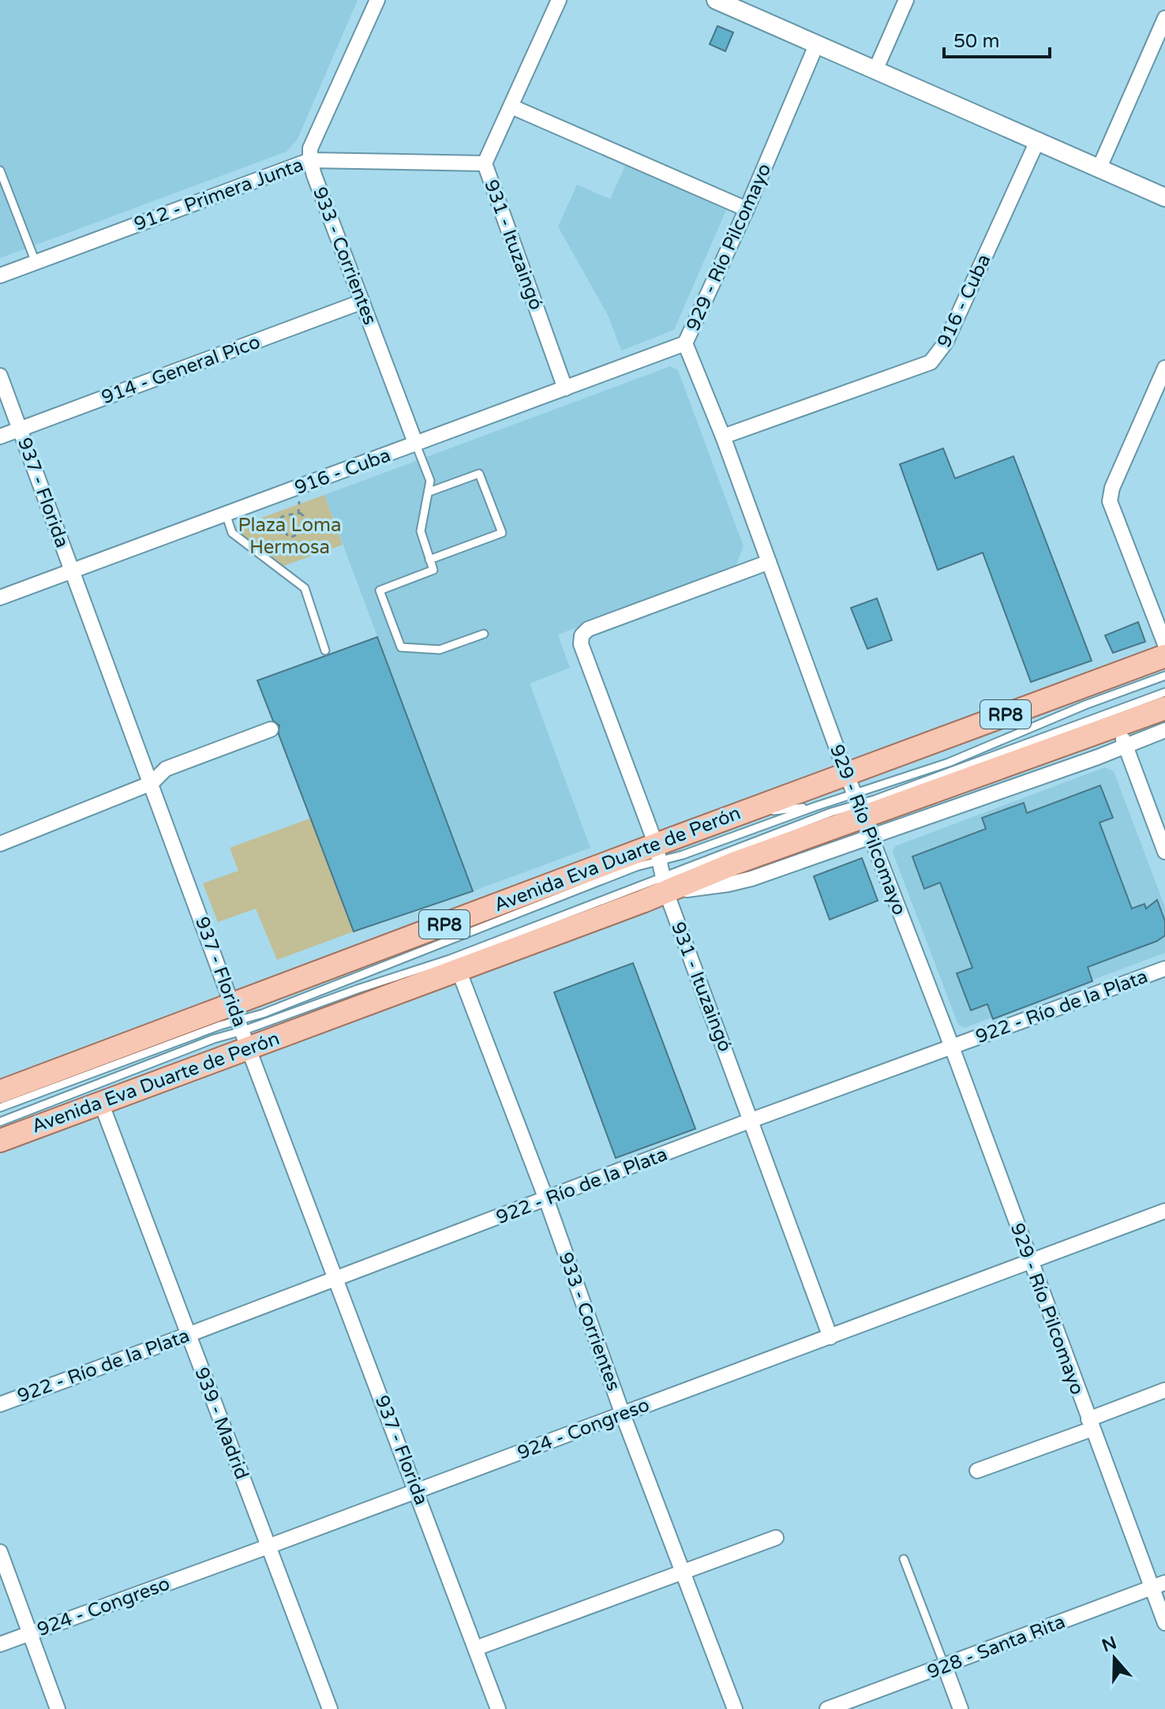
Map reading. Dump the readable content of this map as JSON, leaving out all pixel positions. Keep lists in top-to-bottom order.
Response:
{
  "streets": {
    "main road": ["RP8", "Avenida Eva Duarte de Perón"],
    "street": [
      "912 - Primera Junta",
      "931 - Ituzaingó",
      "929 - Río Pilcomayo",
      "933 - Corrientes",
      "916 - Cuba",
      "914 - General Pico",
      "937 - Florida",
      "922 - Río de la Plata",
      "939 - Madrid",
      "924 - Congreso",
      "928 - Santa Rita"
    ]
  },
  "crossings": [
    ["912 - Primera Junta", "931 - Ituzaingó"],
    ["912 - Primera Junta", "933 - Corrientes"],
    ["931 - Ituzaingó", "929 - Río Pilcomayo"],
    ["931 - Ituzaingó", "916 - Cuba"],
    ["931 - Ituzaingó", "Avenida Eva Duarte de Perón"],
    ["931 - Ituzaingó", "922 - Río de la Plata"],
    ["931 - Ituzaingó", "924 - Congreso"],
    ["929 - Río Pilcomayo", "916 - Cuba"],
    ["929 - Río Pilcomayo", "Avenida Eva Duarte de Perón"],
    ["929 - Río Pilcomayo", "922 - Río de la Plata"],
    ["929 - Río Pilcomayo", "924 - Congreso"],
    ["929 - Río Pilcomayo", "928 - Santa Rita"],
    ["933 - Corrientes", "916 - Cuba"],
    ["933 - Corrientes", "914 - General Pico"],
    ["933 - Corrientes", "Avenida Eva Duarte de Perón"],
    ["933 - Corrientes", "922 - Río de la Plata"],
    ["933 - Corrientes", "924 - Congreso"],
    ["916 - Cuba", "937 - Florida"],
    ["914 - General Pico", "937 - Florida"],
    ["937 - Florida", "Avenida Eva Duarte de Perón"],
    ["937 - Florida", "922 - Río de la Plata"],
    ["937 - Florida", "924 - Congreso"],
    ["Avenida Eva Duarte de Perón", "939 - Madrid"],
    ["922 - Río de la Plata", "939 - Madrid"],
    ["939 - Madrid", "924 - Congreso"]
  ],
  "parks": ["Plaza Loma Hermosa"],
  "scale_bar": "50 m",
  "north": "top"
}
